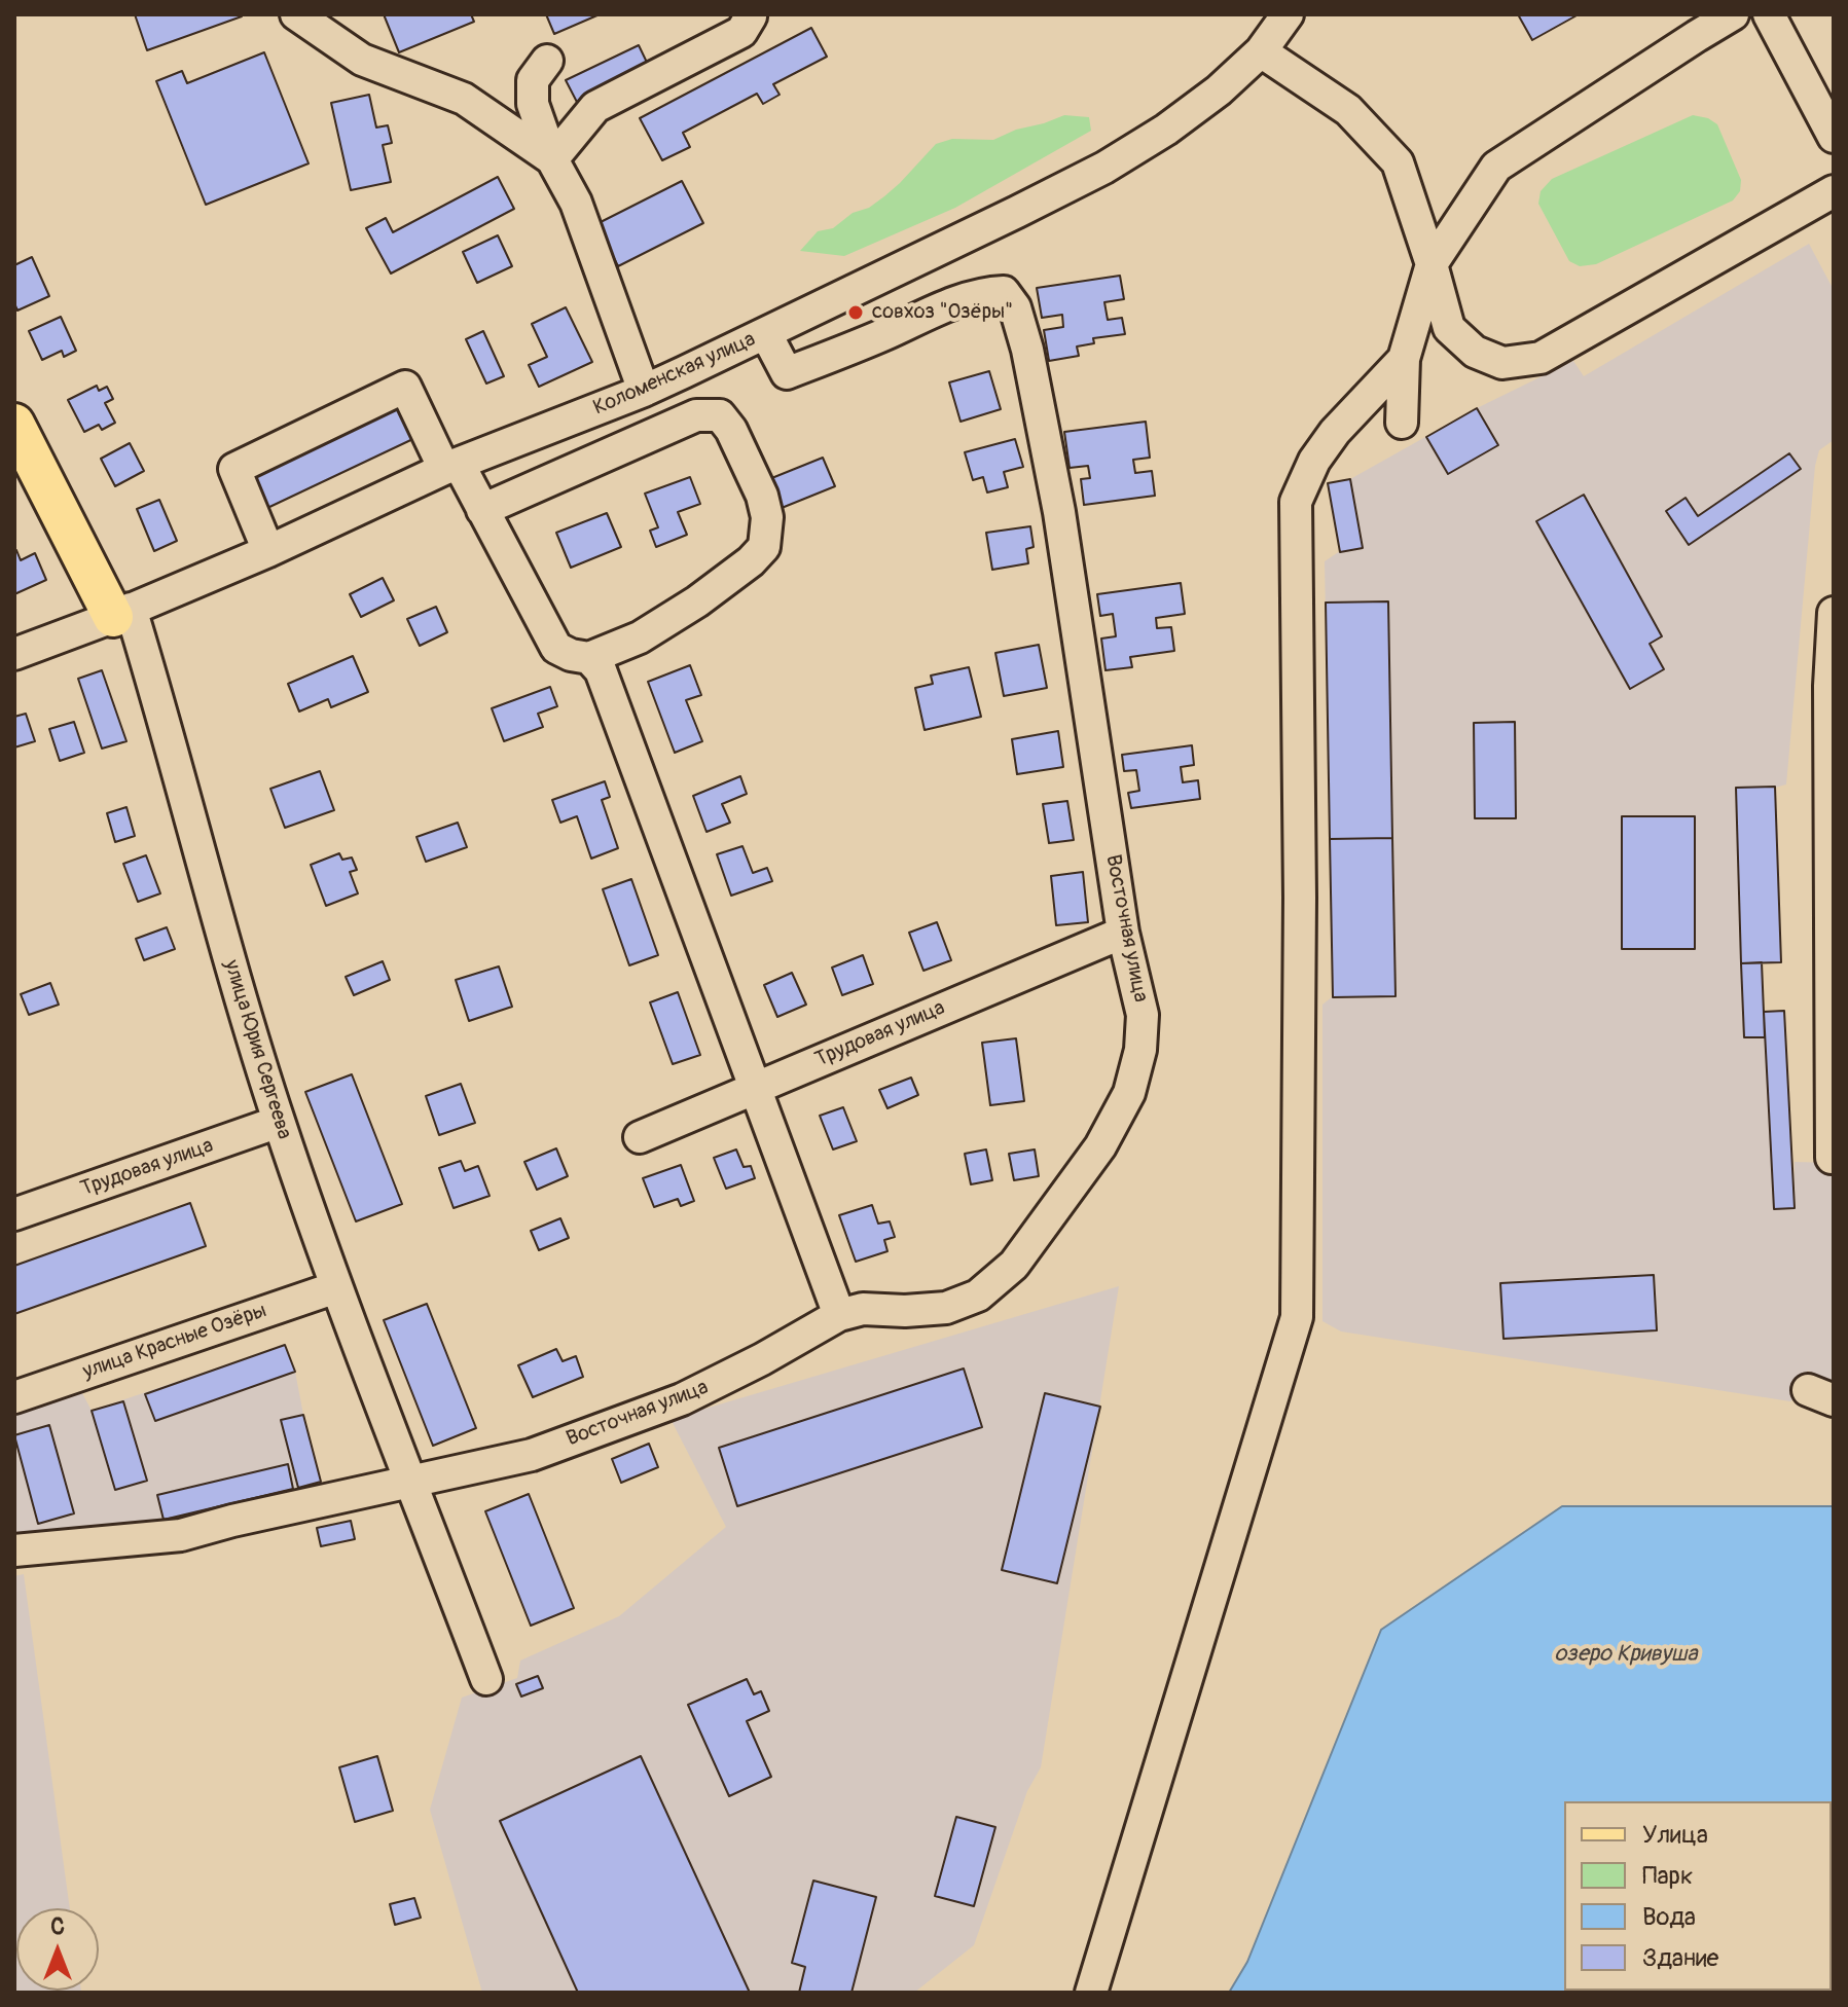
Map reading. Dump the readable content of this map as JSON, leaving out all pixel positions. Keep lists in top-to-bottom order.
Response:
{
  "streets": {
    "main road": ["улица Юрия Сергеева"],
    "street": [
      "Коломенская улица",
      "Восточная улица",
      "Трудовая улица",
      "улица Красные Озёры"
    ]
  },
  "crossings": [
    ["Коломенская улица", "Восточная улица"],
    ["Коломенская улица", "улица Юрия Сергеева"],
    ["Восточная улица", "Трудовая улица"],
    ["Восточная улица", "улица Юрия Сергеева"],
    ["Трудовая улица", "улица Юрия Сергеева"],
    ["улица Юрия Сергеева", "улица Красные Озёры"]
  ],
  "water": ["озеро Кривуша"],
  "places": ["совхоз \"Озёры\""],
  "legend": [
    "Улица",
    "Парк",
    "Вода",
    "Здание"
  ],
  "north": "top"
}
